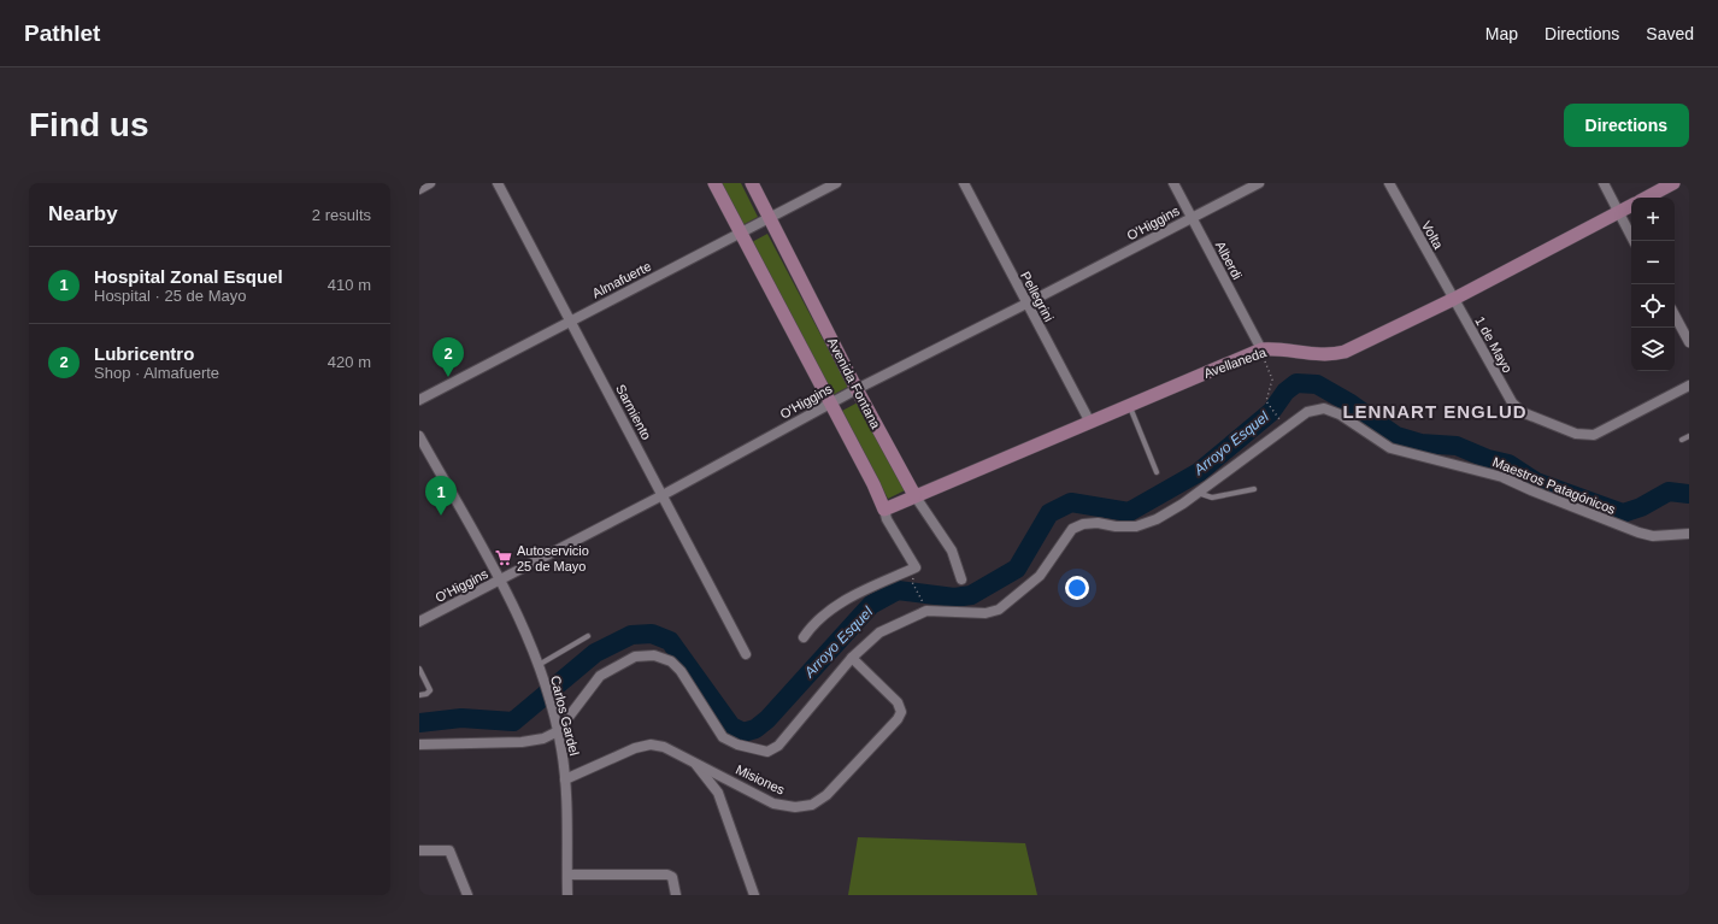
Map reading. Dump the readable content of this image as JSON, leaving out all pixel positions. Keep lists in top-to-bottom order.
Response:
{
  "streets": {
    "street": [
      "O'Higgins",
      "Volta",
      "Alberdi",
      "Almafuerte",
      "Pellegrini",
      "1 de Mayo",
      "Avellaneda",
      "Avenida Fontana",
      "Sarmiento",
      "Maestros Patagónicos",
      "Carlos Gardel",
      "Misiones"
    ]
  },
  "crossings": [
    ["O'Higgins", "Alberdi"],
    ["O'Higgins", "Pellegrini"],
    ["O'Higgins", "Avenida Fontana"],
    ["O'Higgins", "Sarmiento"],
    ["O'Higgins", "Carlos Gardel"],
    ["Volta", "1 de Mayo"],
    ["Volta", "Avellaneda"],
    ["Alberdi", "Avellaneda"],
    ["Almafuerte", "Avenida Fontana"],
    ["Almafuerte", "Sarmiento"],
    ["Pellegrini", "Avellaneda"],
    ["1 de Mayo", "Avellaneda"],
    ["Avellaneda", "Avenida Fontana"],
    ["Maestros Patagónicos", "Carlos Gardel"],
    ["Maestros Patagónicos", "Misiones"],
    ["Carlos Gardel", "Misiones"]
  ],
  "districts": ["LENNART ENGLUD"],
  "water": ["Arroyo Esquel"],
  "places": {
    "supermarket": ["Autoservicio 25 de Mayo"]
  },
  "page": {
    "header": "Pathlet",
    "nav": ["Map", "Directions", "Saved"],
    "buttons": "Directions",
    "title": "Find us",
    "heading": ["Nearby", "2 results"],
    "map_buttons": ["+", "−"],
    "list": [
      {
        "mark": "1",
        "name": "Hospital Zonal Esquel",
        "note": "Hospital · 25 de Mayo",
        "value": "410 m"
      },
      {
        "mark": "2",
        "name": "Lubricentro",
        "note": "Shop · Almafuerte",
        "value": "420 m"
      }
    ],
    "pins": ["2", "1"]
  }
}
